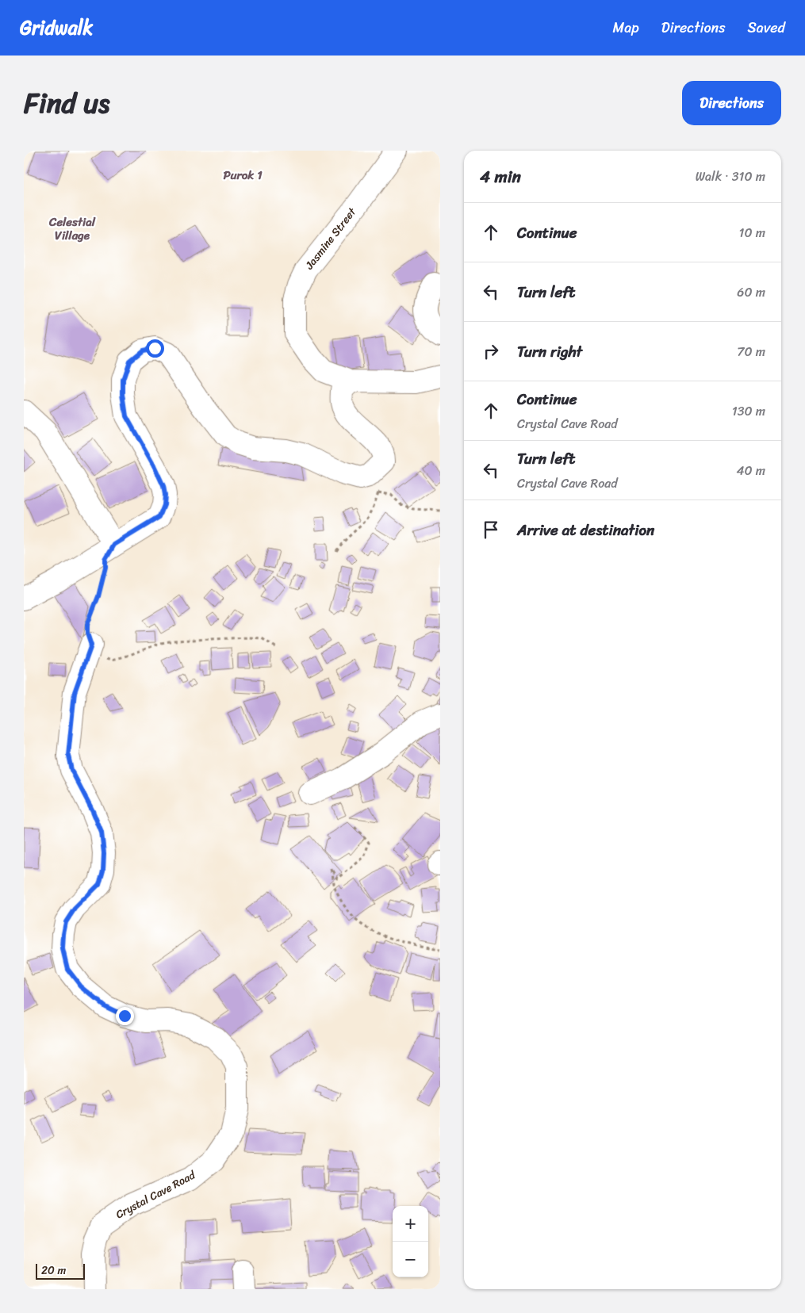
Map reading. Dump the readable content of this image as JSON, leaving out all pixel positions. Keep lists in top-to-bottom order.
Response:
{
  "streets": {
    "street": ["Jasmine Street", "Crystal Cave Road"]
  },
  "districts": ["Purok 1", "Celestial Village"],
  "scale_bar": "20 m",
  "page": {
    "header": "Gridwalk",
    "nav": ["Map", "Directions", "Saved"],
    "title": "Find us",
    "buttons": "Directions",
    "heading": ["4 min", "Walk · 310 m"],
    "list": [
      ["Continue", "10 m"],
      ["Turn left", "60 m"],
      ["Turn right", "70 m"],
      ["Continue", "Crystal Cave Road", "130 m"],
      ["Turn left", "Crystal Cave Road", "40 m"],
      "Arrive at destination"
    ],
    "map_buttons": ["+", "−"],
    "scale": "20 m"
  }
}
